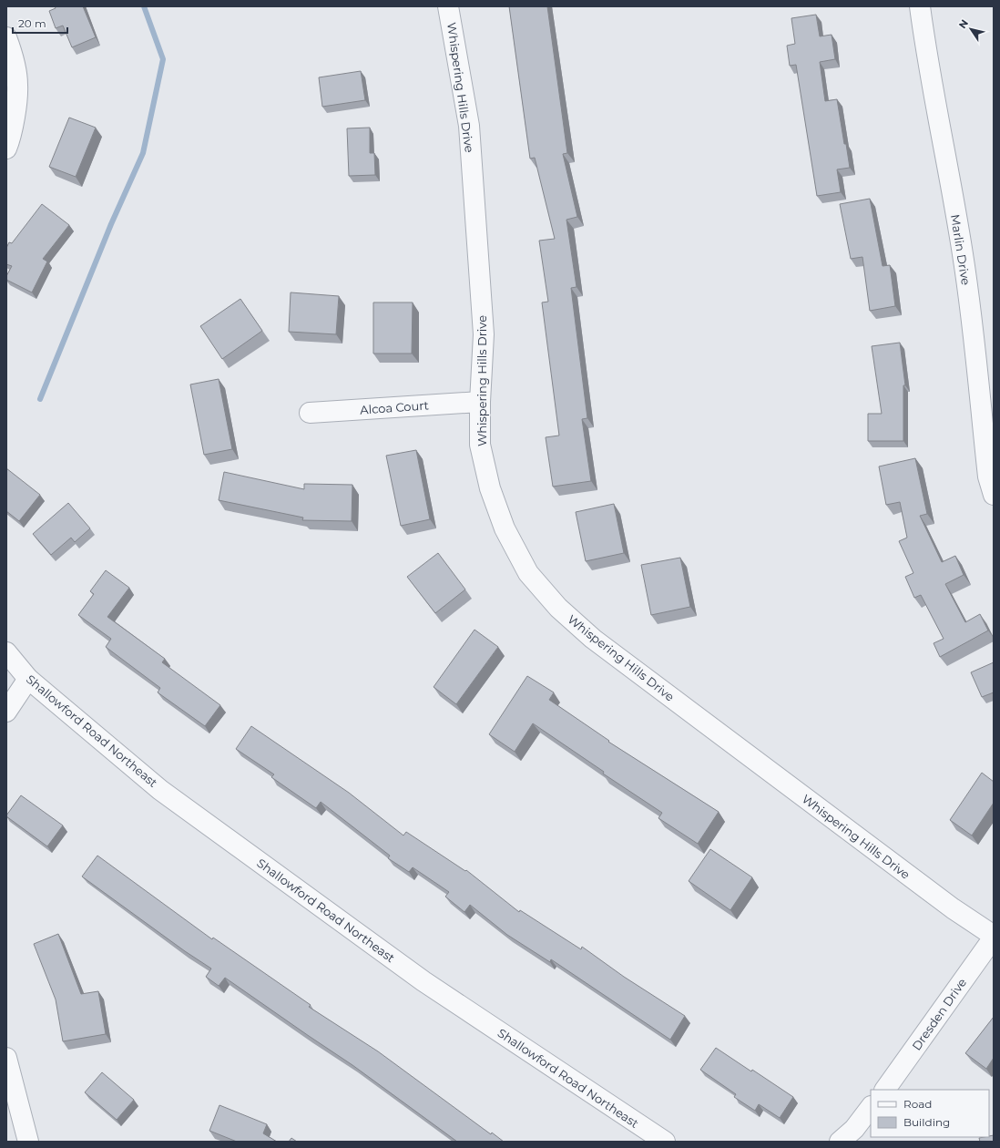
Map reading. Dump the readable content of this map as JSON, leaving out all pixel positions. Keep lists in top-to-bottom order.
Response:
{
  "streets": {
    "street": [
      "Whispering Hills Drive",
      "Marlin Drive",
      "Alcoa Court",
      "Shallowford Road Northeast",
      "Dresden Drive"
    ]
  },
  "crossings": [
    ["Whispering Hills Drive", "Alcoa Court"],
    ["Whispering Hills Drive", "Dresden Drive"]
  ],
  "legend": ["Road", "Building"],
  "scale_bar": "20 m",
  "north": "top left"
}
